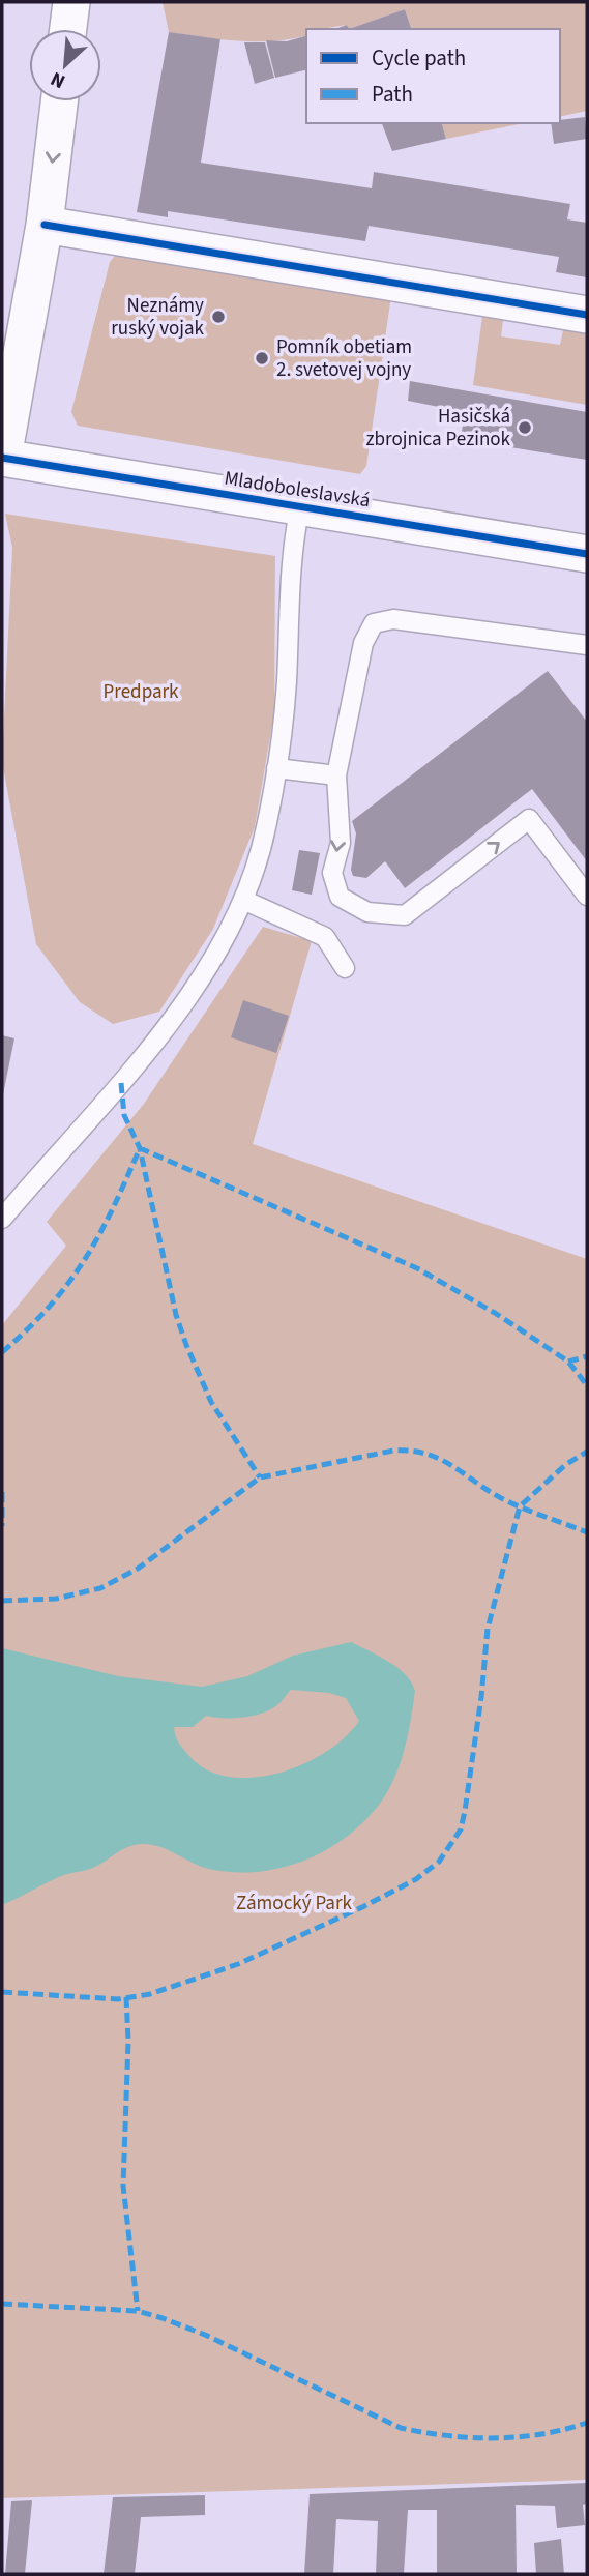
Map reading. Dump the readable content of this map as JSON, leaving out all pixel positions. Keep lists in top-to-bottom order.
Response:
{
  "streets": {
    "street": ["Mladoboleslavská"]
  },
  "parks": ["Predpark", "Zámocký Park"],
  "places": ["Neznámy ruský vojak", "Pomník obetiam 2. svetovej vojny", "Hasičská zbrojnica Pezinok"],
  "legend": ["Cycle path", "Path"],
  "north": "bottom left"
}
